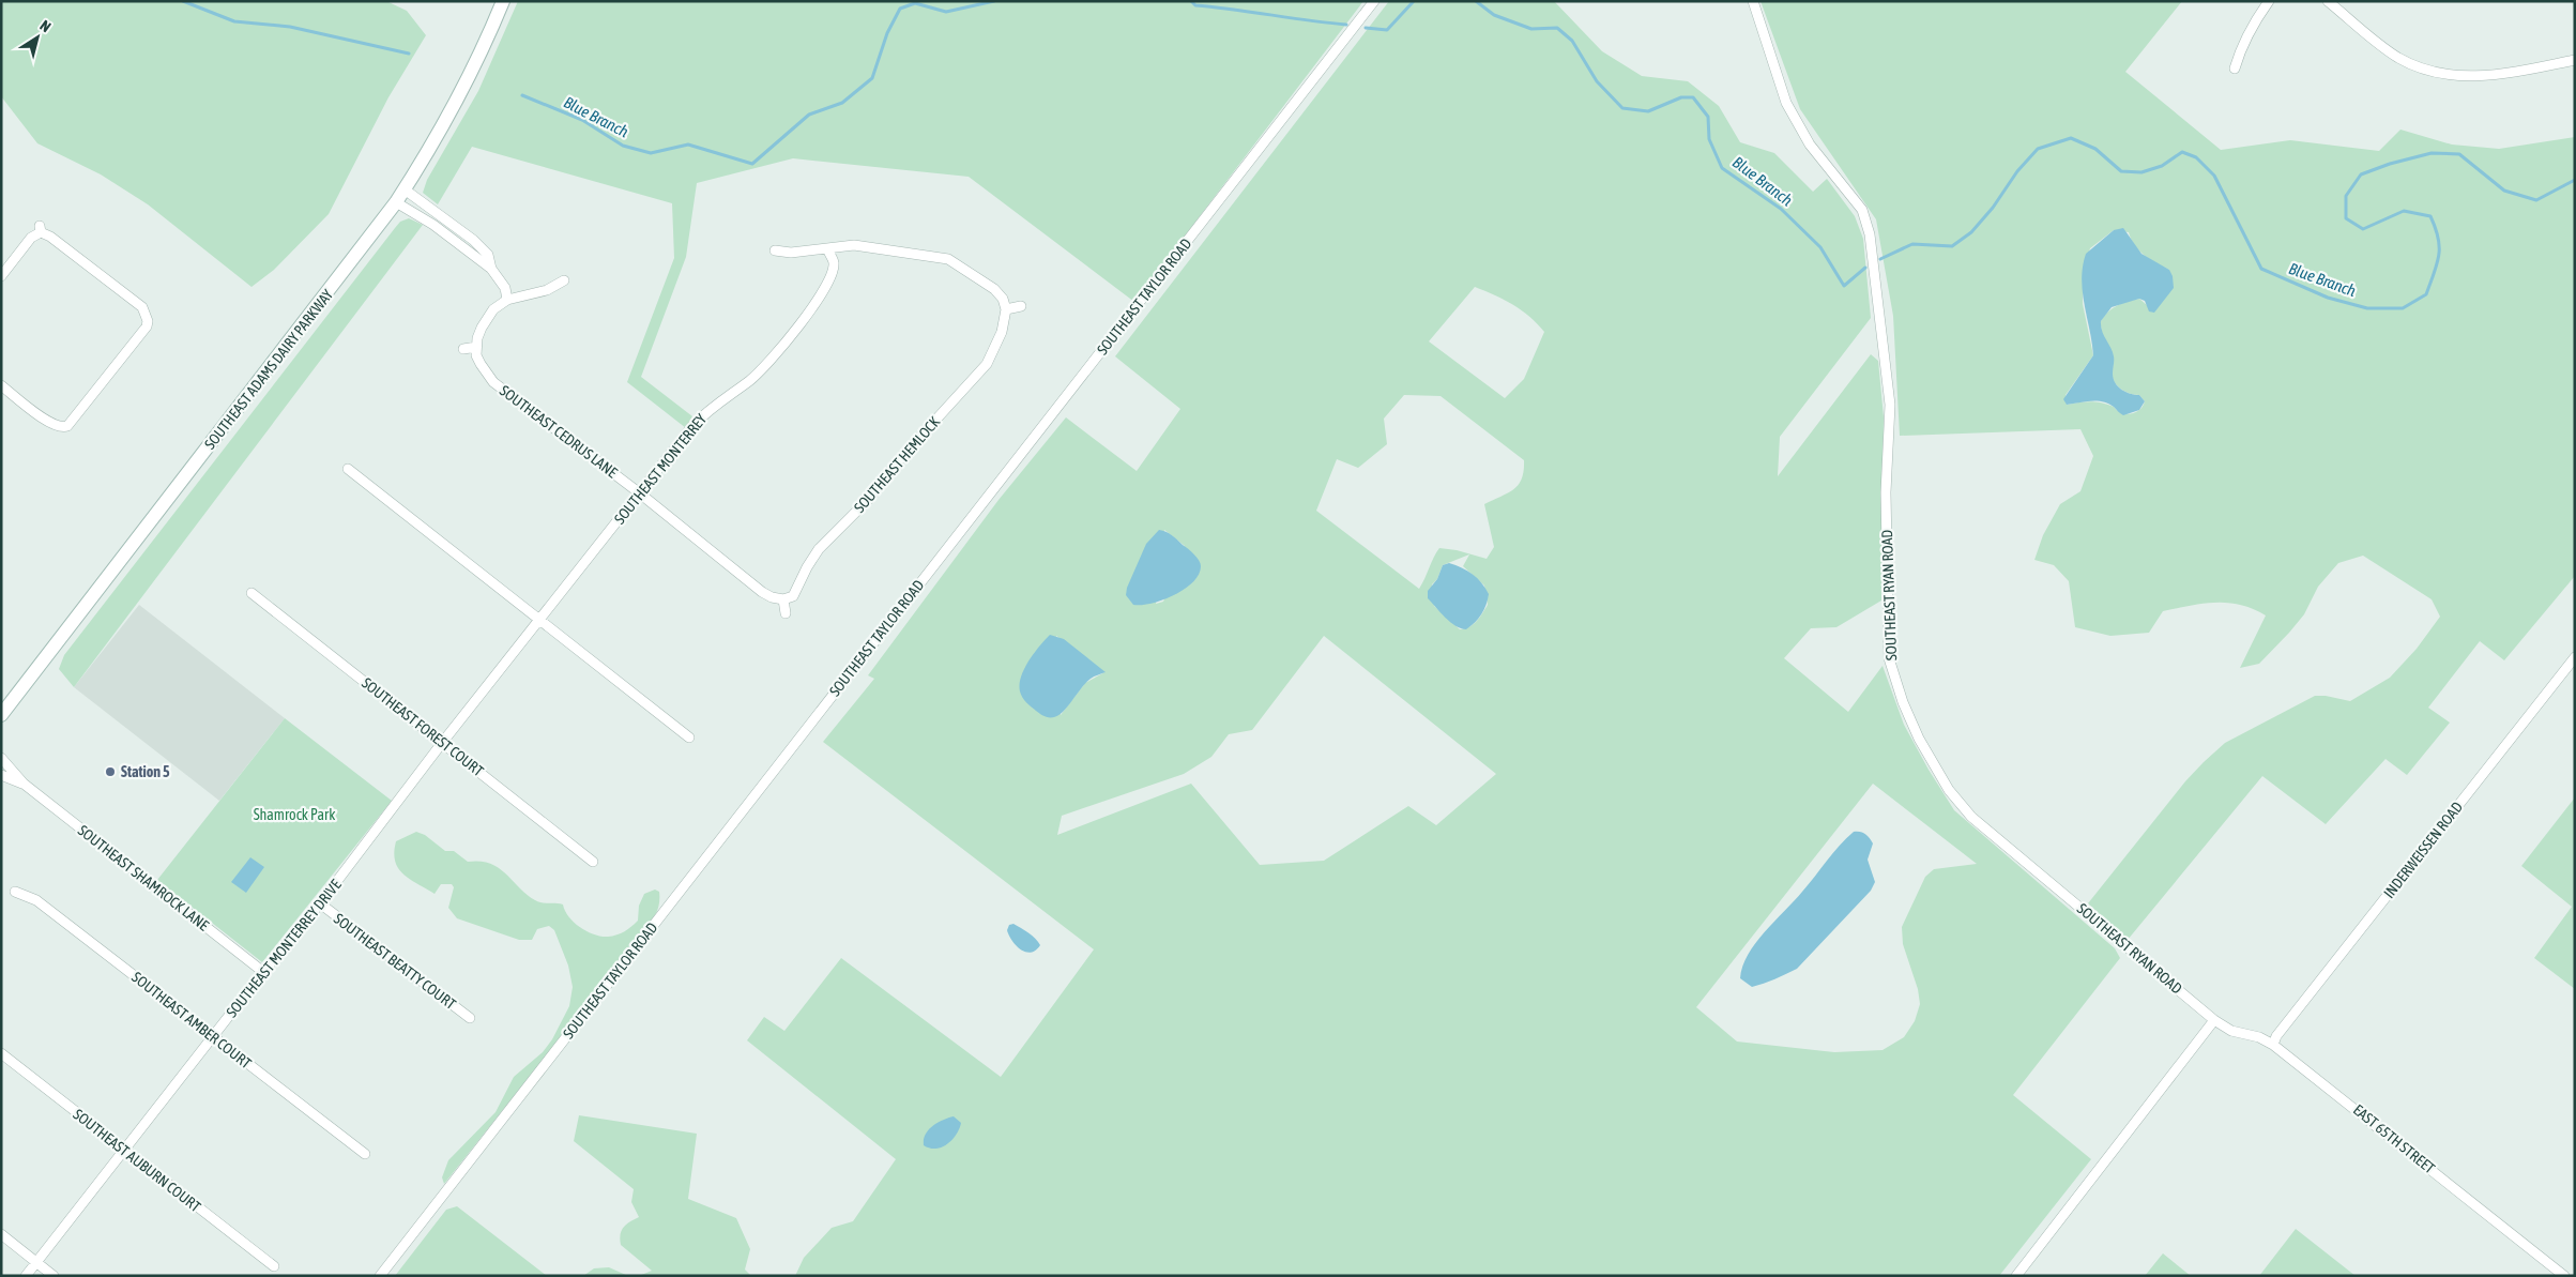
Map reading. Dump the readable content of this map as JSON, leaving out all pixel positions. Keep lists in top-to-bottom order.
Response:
{
  "streets": {
    "main road": ["SOUTHEAST ADAMS DAIRY PARKWAY"],
    "street": [
      "SOUTHEAST TAYLOR ROAD",
      "SOUTHEAST CEDRUS LANE",
      "SOUTHEAST HEMLOCK",
      "SOUTHEAST MONTERREY",
      "SOUTHEAST RYAN ROAD",
      "SOUTHEAST FOREST COURT",
      "INDERWEISSEN ROAD",
      "SOUTHEAST SHAMROCK LANE",
      "SOUTHEAST MONTERREY DRIVE",
      "SOUTHEAST BEATTY COURT",
      "SOUTHEAST AMBER COURT",
      "EAST 65TH STREET",
      "SOUTHEAST AUBURN COURT"
    ]
  },
  "crossings": [
    ["SOUTHEAST CEDRUS LANE", "SOUTHEAST HEMLOCK"],
    ["SOUTHEAST CEDRUS LANE", "SOUTHEAST MONTERREY"],
    ["SOUTHEAST MONTERREY", "SOUTHEAST MONTERREY DRIVE"],
    ["SOUTHEAST RYAN ROAD", "EAST 65TH STREET"],
    ["SOUTHEAST FOREST COURT", "SOUTHEAST MONTERREY DRIVE"],
    ["INDERWEISSEN ROAD", "EAST 65TH STREET"],
    ["SOUTHEAST SHAMROCK LANE", "SOUTHEAST MONTERREY DRIVE"],
    ["SOUTHEAST MONTERREY DRIVE", "SOUTHEAST BEATTY COURT"],
    ["SOUTHEAST MONTERREY DRIVE", "SOUTHEAST AMBER COURT"],
    ["SOUTHEAST MONTERREY DRIVE", "SOUTHEAST AUBURN COURT"]
  ],
  "water": ["Blue Branch"],
  "parks": ["Shamrock Park"],
  "places": ["Station 5"],
  "north": "top right"
}
